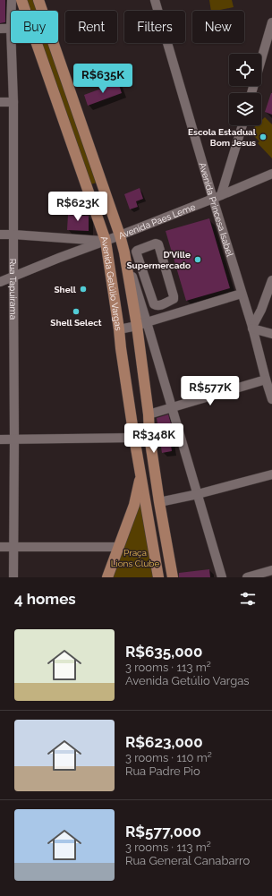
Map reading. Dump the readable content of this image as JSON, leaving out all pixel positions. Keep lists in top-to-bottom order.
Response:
{
  "streets": {
    "main road": ["Avenida Getúlio Vargas"],
    "street": ["Avenida Princesa Isabel", "Avenida Paes Leme", "Rua Tapuirama"]
  },
  "crossings": [
    ["Avenida Princesa Isabel", "Avenida Paes Leme"],
    ["Avenida Paes Leme", "Avenida Getúlio Vargas"],
    ["Avenida Paes Leme", "Rua Tapuirama"]
  ],
  "parks": ["Praça Lions Clube"],
  "places": [
    "Escola Estadual Bom Jesus",
    "D’Ville Supermercado",
    "Shell",
    "Shell Select"
  ],
  "page": {
    "chip": [
      "Buy",
      "Rent",
      "Filters",
      "New"
    ],
    "price": [
      "R$635K",
      "R$623K",
      "R$577K",
      "R$348K"
    ],
    "heading": "4 homes",
    "list": [
      {
        "name": "R$635,000",
        "note": "3 rooms · 113 m² · Avenida Getúlio Vargas"
      },
      {
        "name": "R$623,000",
        "note": "3 rooms · 110 m² · Rua Padre Pio"
      },
      {
        "name": "R$577,000",
        "note": "3 rooms · 113 m² · Rua General Canabarro"
      }
    ]
  }
}
